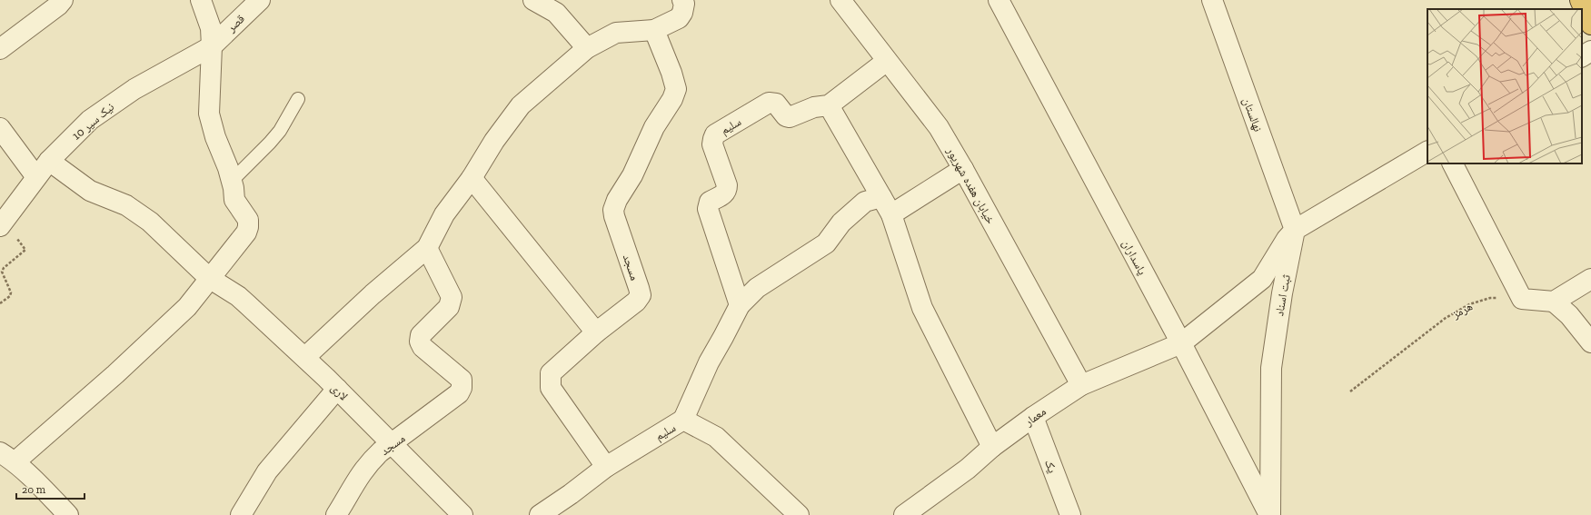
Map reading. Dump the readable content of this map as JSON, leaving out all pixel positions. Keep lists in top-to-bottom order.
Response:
{
  "streets": {
    "street": [
      "قصر",
      "نهالستان",
      "نیک سیر 10",
      "سلیم",
      "خیابان هفده شهریور",
      "پاسداران",
      "مسجد",
      "ثبت اسناد",
      "لاری",
      "معمار",
      "یک"
    ],
    "path": ["هرمز"]
  },
  "crossings": [
    ["قصر", "نیک سیر 10"],
    ["نهالستان", "ثبت اسناد"],
    ["نهالستان", "معمار"],
    ["نیک سیر 10", "لاری"],
    ["سلیم", "خیابان هفده شهریور"],
    ["سلیم", "مسجد"],
    ["خیابان هفده شهریور", "معمار"],
    ["پاسداران", "ثبت اسناد"],
    ["پاسداران", "معمار"],
    ["مسجد", "لاری"],
    ["ثبت اسناد", "معمار"],
    ["معمار", "یک"]
  ],
  "scale_bar": "20 m"
}
